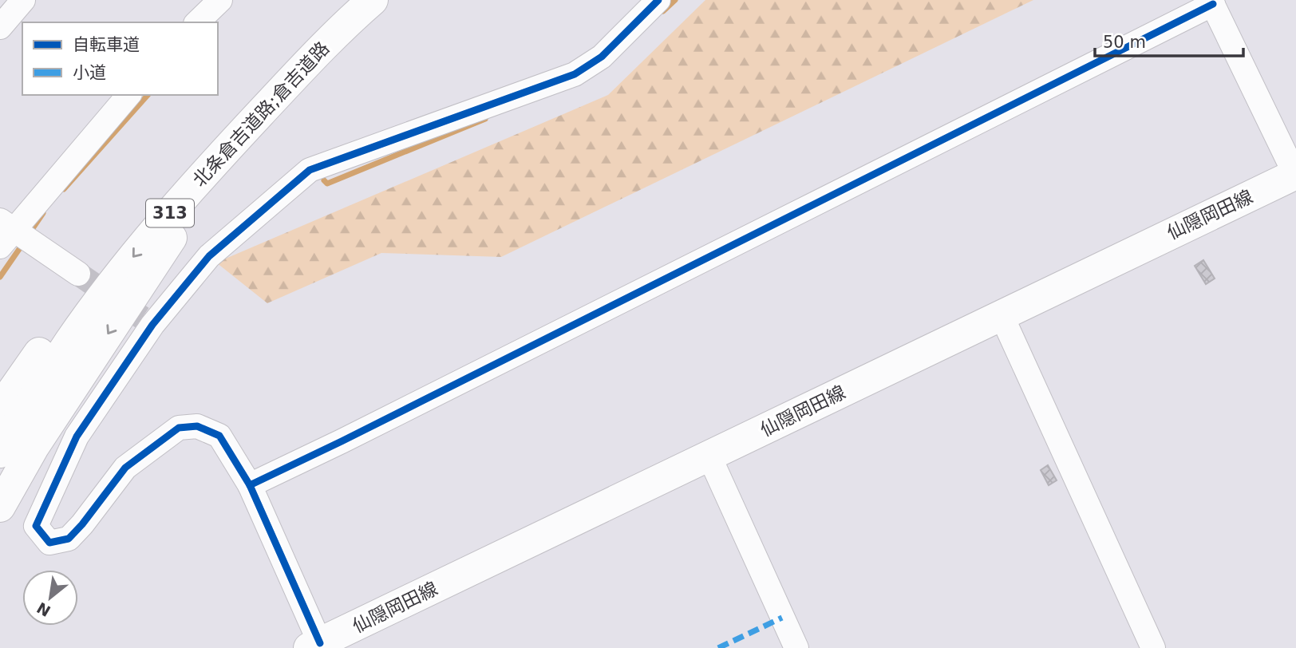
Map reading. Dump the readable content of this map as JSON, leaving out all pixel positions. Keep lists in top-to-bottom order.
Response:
{
  "streets": {
    "main road": ["北条倉吉道路;倉吉道路", "313", "仙隠岡田線"]
  },
  "legend": ["自転車道", "小道"],
  "scale_bar": "50 m",
  "north": "bottom left"
}
